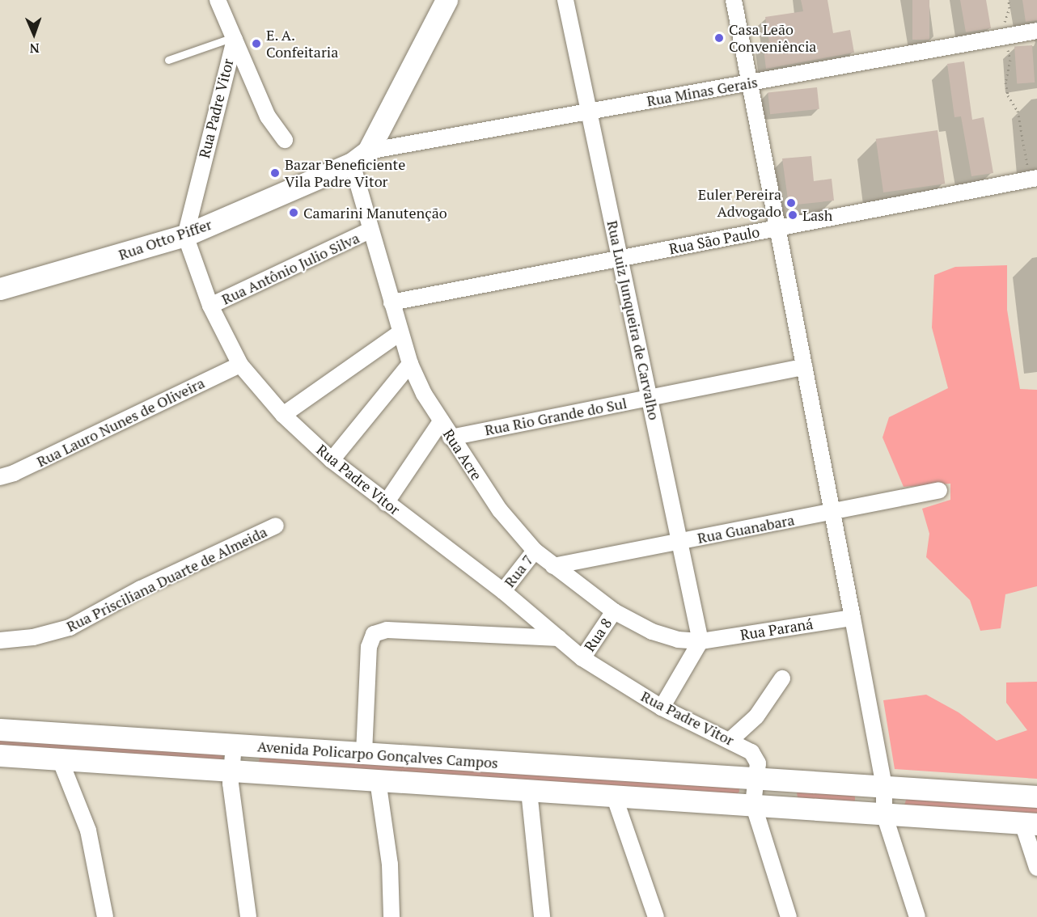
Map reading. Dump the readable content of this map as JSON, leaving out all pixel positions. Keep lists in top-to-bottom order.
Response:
{
  "streets": {
    "street": [
      "Rua Minas Gerais",
      "Rua Padre Vitor",
      "Rua Otto Piffer",
      "Rua São Paulo",
      "Rua Antônio Julio Silva",
      "Rua Luiz Junqueira de Carvalho",
      "Rua Rio Grande do Sul",
      "Rua Lauro Nunes de Oliveira",
      "Rua Acre",
      "Rua Guanabara",
      "Rua 7",
      "Rua Prisciliana Duarte de Almeida",
      "Rua Paraná",
      "Rua 8",
      "Avenida Policarpo Gonçalves Campos"
    ]
  },
  "crossings": [
    ["Rua Minas Gerais", "Rua Otto Piffer"],
    ["Rua Minas Gerais", "Rua Luiz Junqueira de Carvalho"],
    ["Rua Minas Gerais", "Rua Acre"],
    ["Rua Padre Vitor", "Rua Otto Piffer"],
    ["Rua Padre Vitor", "Rua Antônio Julio Silva"],
    ["Rua Padre Vitor", "Rua Lauro Nunes de Oliveira"],
    ["Rua Padre Vitor", "Rua 7"],
    ["Rua Padre Vitor", "Rua 8"],
    ["Rua Padre Vitor", "Avenida Policarpo Gonçalves Campos"],
    ["Rua Otto Piffer", "Rua Acre"],
    ["Rua São Paulo", "Rua Luiz Junqueira de Carvalho"],
    ["Rua São Paulo", "Rua Acre"],
    ["Rua Antônio Julio Silva", "Rua Acre"],
    ["Rua Luiz Junqueira de Carvalho", "Rua Rio Grande do Sul"],
    ["Rua Luiz Junqueira de Carvalho", "Rua Acre"],
    ["Rua Luiz Junqueira de Carvalho", "Rua Guanabara"],
    ["Rua Luiz Junqueira de Carvalho", "Rua Paraná"],
    ["Rua Rio Grande do Sul", "Rua Acre"],
    ["Rua Acre", "Rua Guanabara"],
    ["Rua Acre", "Rua 7"],
    ["Rua Acre", "Rua Paraná"],
    ["Rua Acre", "Rua 8"]
  ],
  "places": [
    "Casa Leão Conveniência",
    "E. A. Confeitaria",
    "Bazar Beneficiente Vila Padre Vitor",
    "Euler Pereira Advogado",
    "Camarini Manutenção",
    "Lash"
  ],
  "north": "bottom"
}
